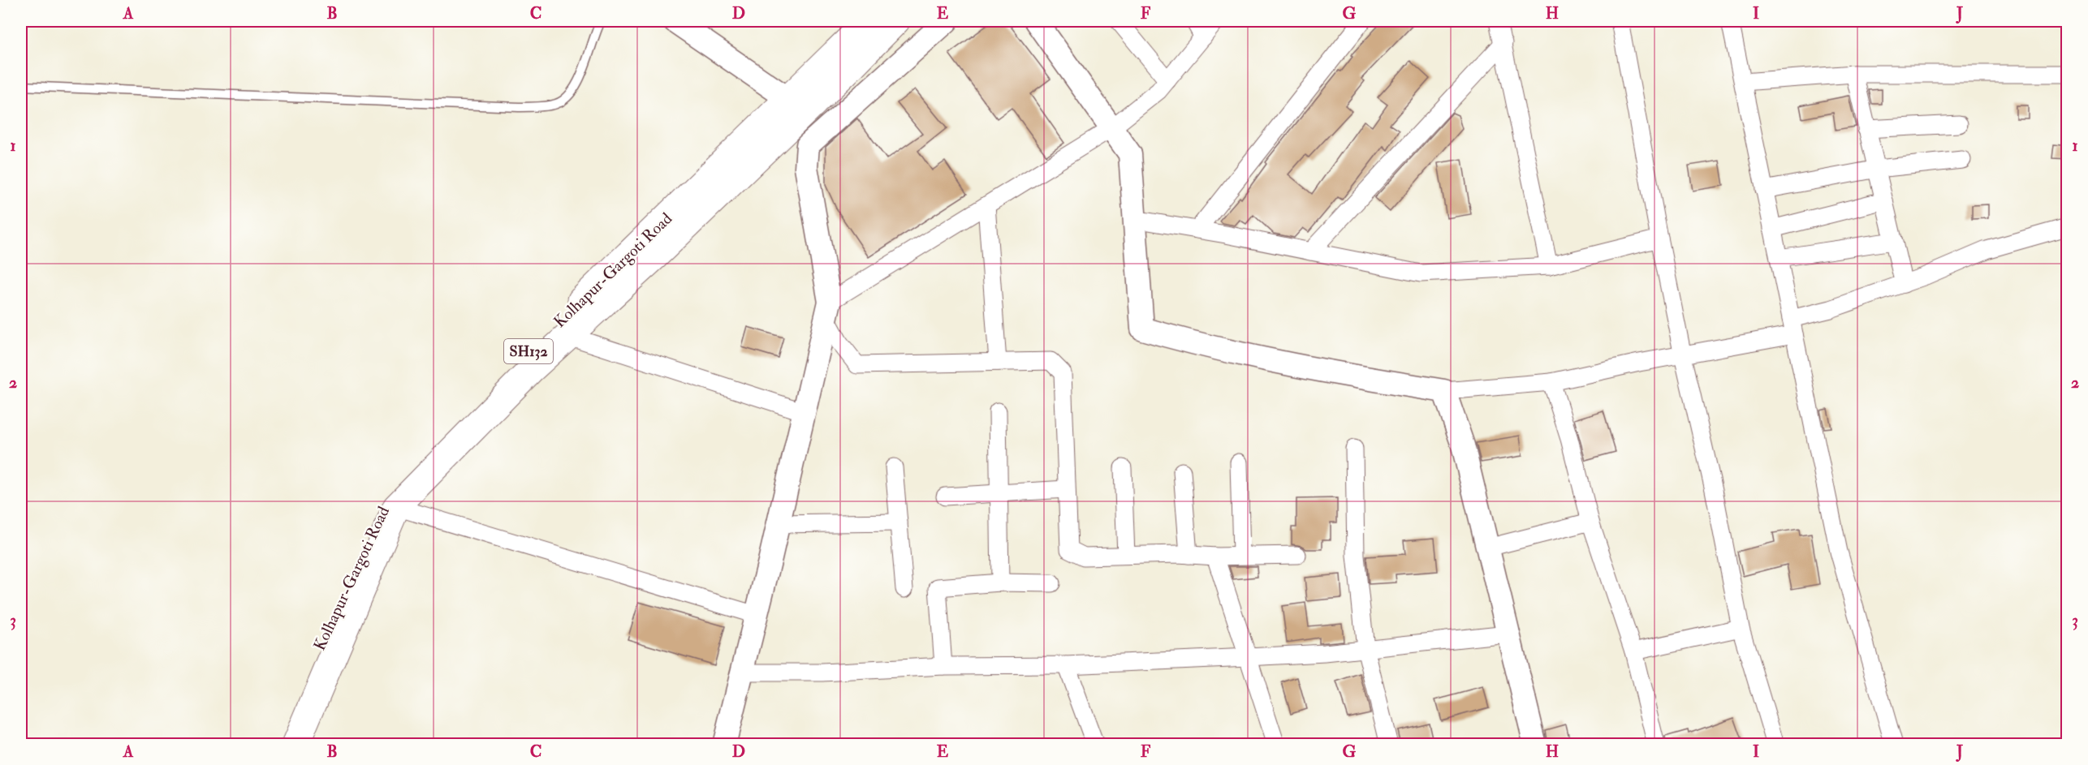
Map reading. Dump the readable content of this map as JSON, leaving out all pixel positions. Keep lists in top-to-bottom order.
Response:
{
  "streets": {
    "main road": ["Kolhapur-Gargoti Road", "SH132"]
  },
  "grid": {
    "columns": [
      "A",
      "B",
      "C",
      "D",
      "E",
      "F",
      "G",
      "H",
      "I",
      "J"
    ],
    "rows": ["1", "2", "3"]
  }
}
